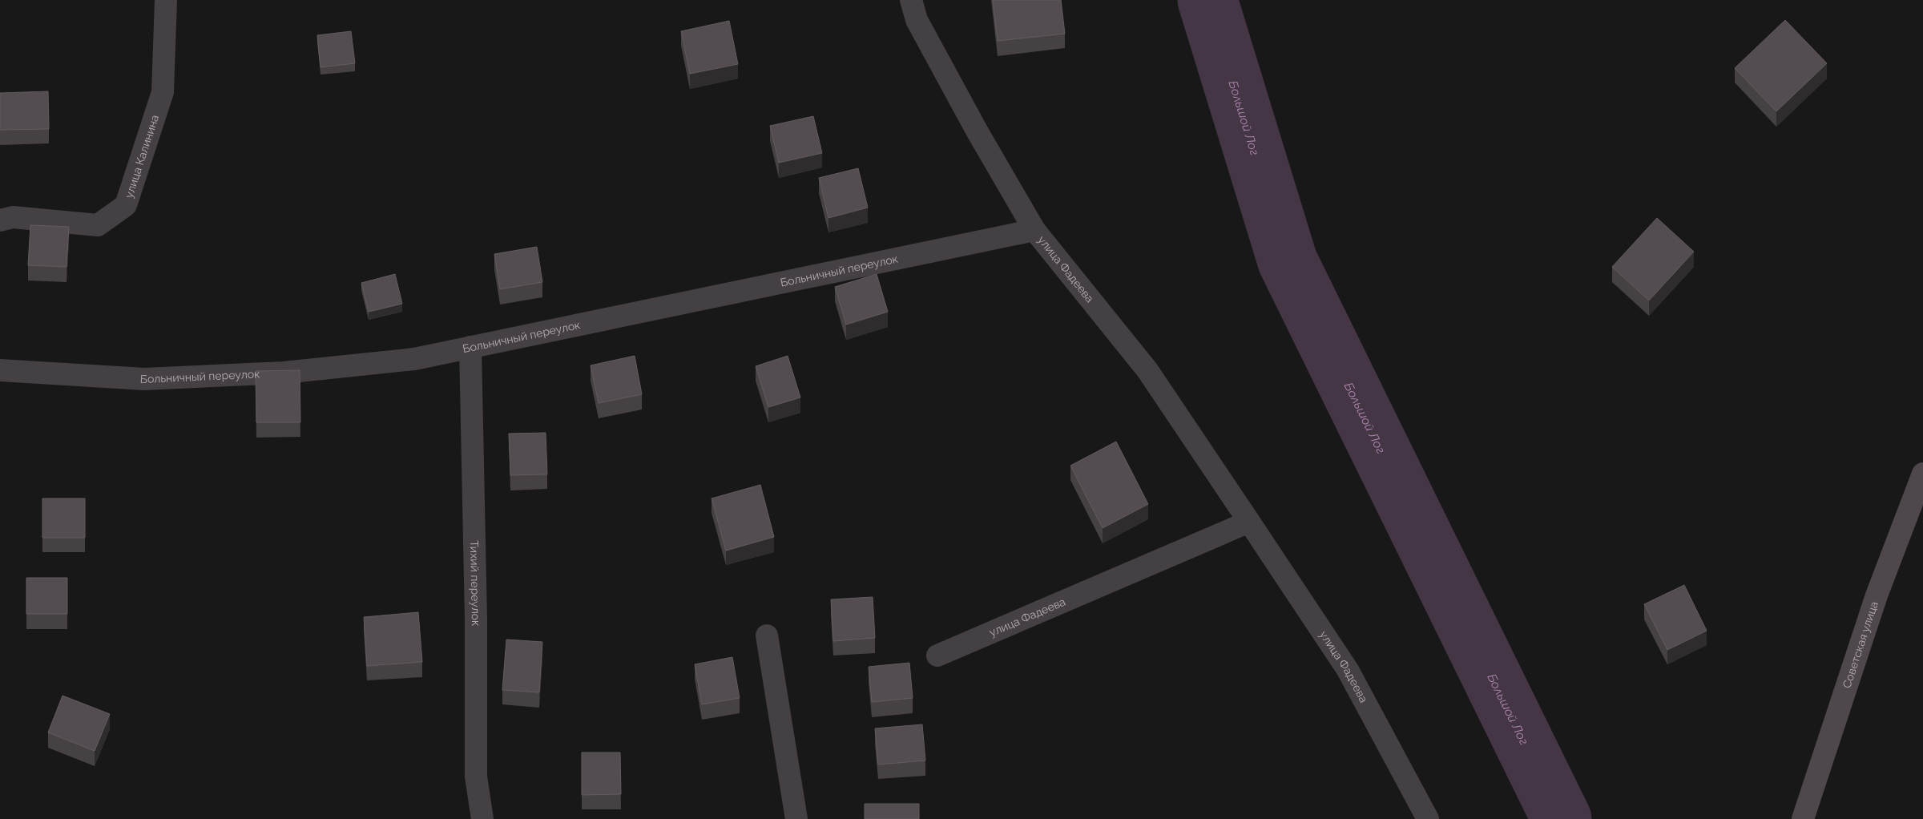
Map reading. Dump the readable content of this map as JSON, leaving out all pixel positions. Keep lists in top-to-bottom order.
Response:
{
  "streets": {
    "main road": ["Советская улица"],
    "street": [
      "улица Калинина",
      "улица Фадеева",
      "Больничный переулок",
      "Тихий переулок"
    ]
  },
  "crossings": [
    ["улица Фадеева", "Больничный переулок"],
    ["Больничный переулок", "Тихий переулок"]
  ],
  "water": ["Большой Лог"]
}
